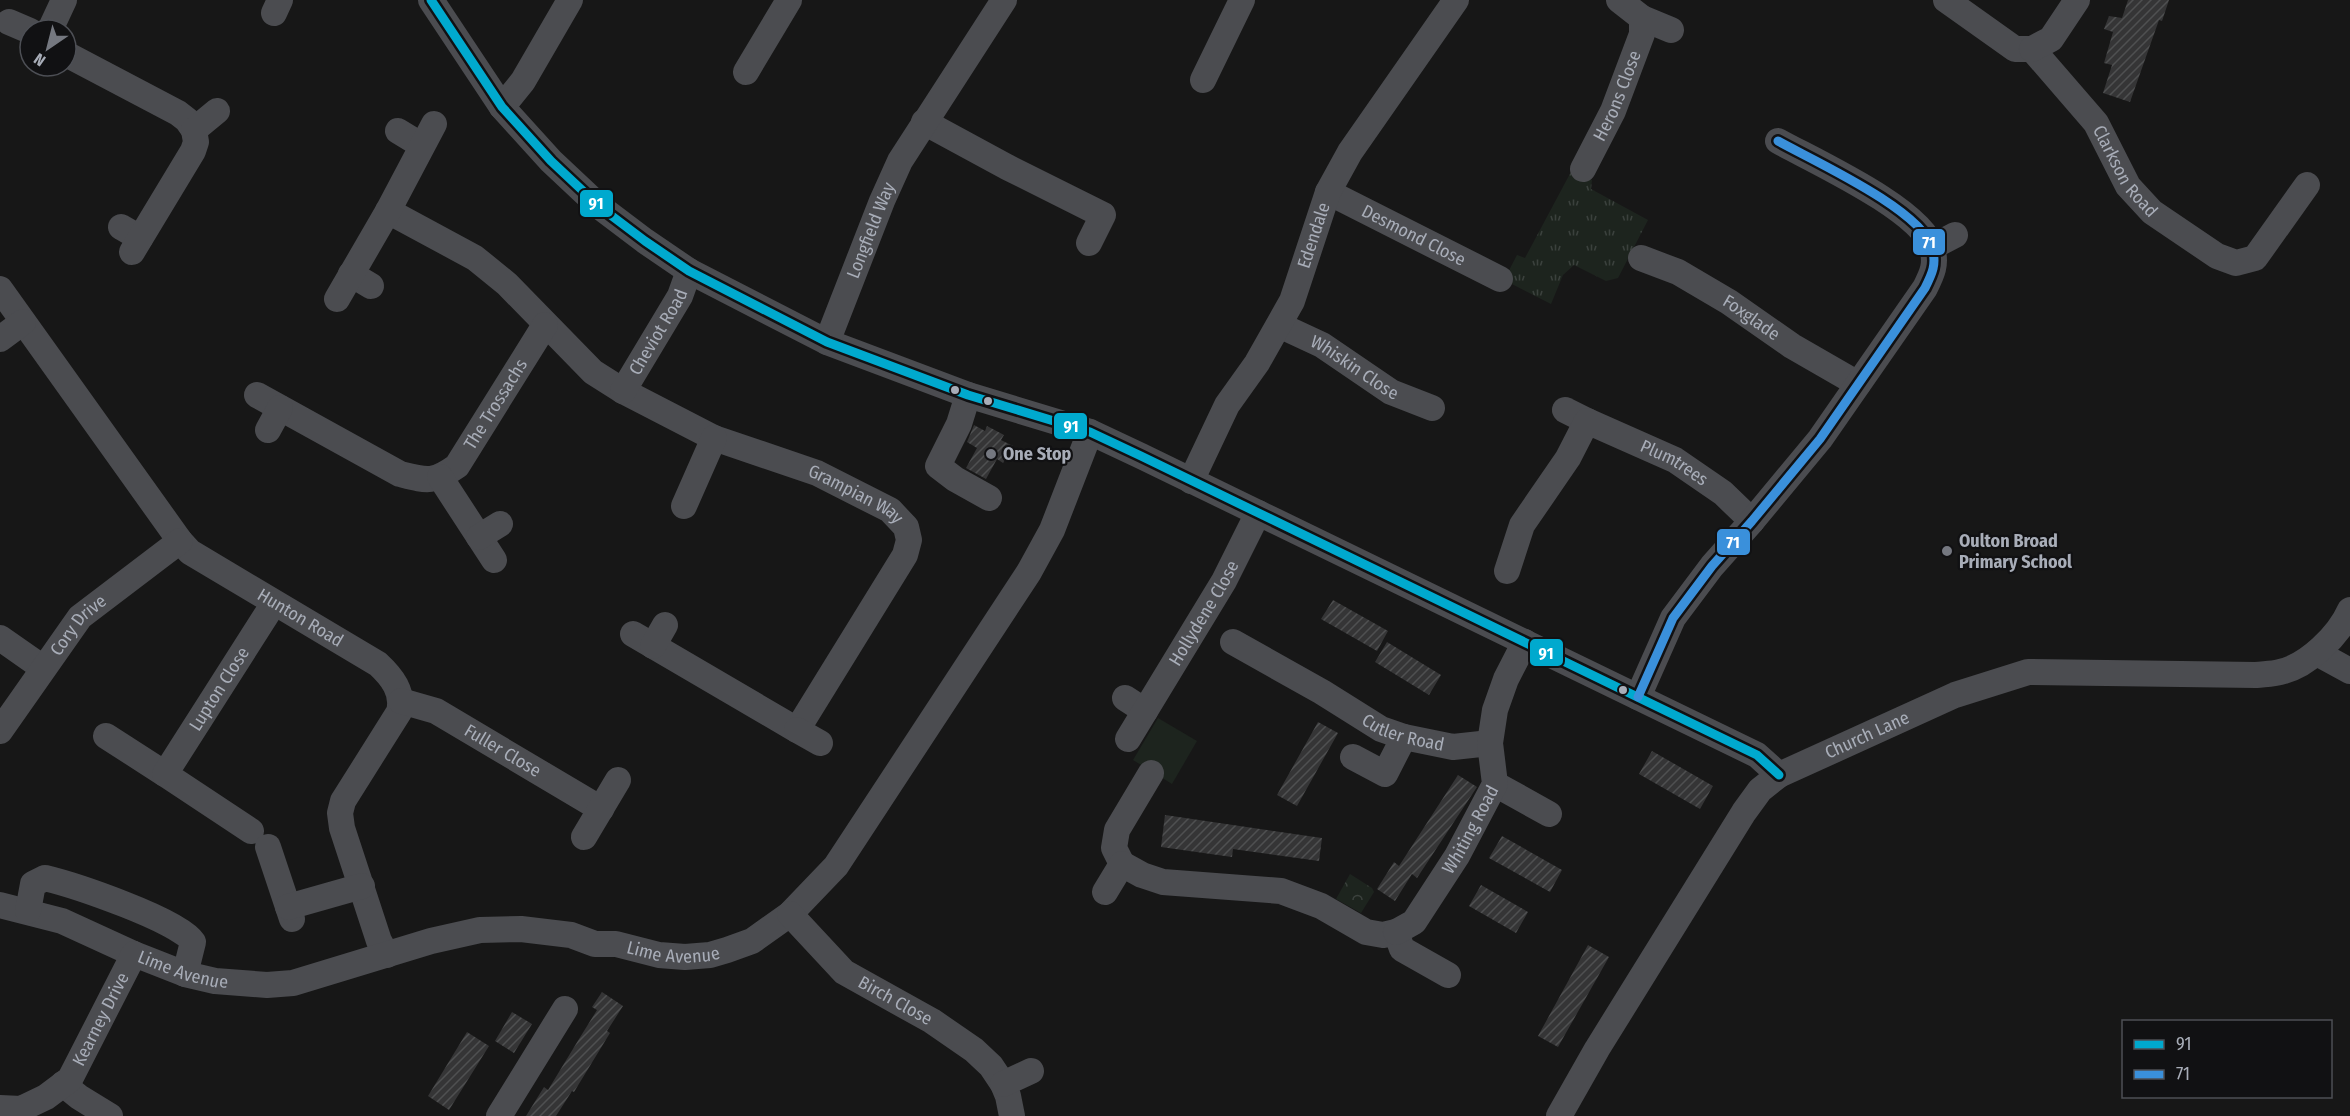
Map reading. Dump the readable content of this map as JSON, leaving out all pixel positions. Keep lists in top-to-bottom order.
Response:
{
  "streets": {
    "street": [
      "Herons Close",
      "Clarkson Road",
      "Longfield Way",
      "Edendale",
      "Desmond Close",
      "Foxglade",
      "Cheviot Road",
      "Whiskin Close",
      "The Trossachs",
      "Plumtrees",
      "Grampian Way",
      "Hollydene Close",
      "Hunton Road",
      "Cory Drive",
      "Lupton Close",
      "Cutler Road",
      "Church Lane",
      "Fuller Close",
      "Whiting Road",
      "Lime Avenue",
      "Birch Close",
      "Kearney Drive"
    ]
  },
  "crossings": [
    ["Edendale", "Desmond Close"],
    ["Edendale", "Whiskin Close"],
    ["Cheviot Road", "Grampian Way"],
    ["The Trossachs", "Grampian Way"],
    ["Hunton Road", "Cory Drive"],
    ["Hunton Road", "Lupton Close"],
    ["Hunton Road", "Fuller Close"],
    ["Cutler Road", "Whiting Road"],
    ["Lime Avenue", "Birch Close"],
    ["Lime Avenue", "Kearney Drive"]
  ],
  "places": ["One Stop", "Oulton Broad Primary School"],
  "lines": ["transit line 91", "transit line 71"],
  "legend": ["91", "71"],
  "north": "bottom left"
}
